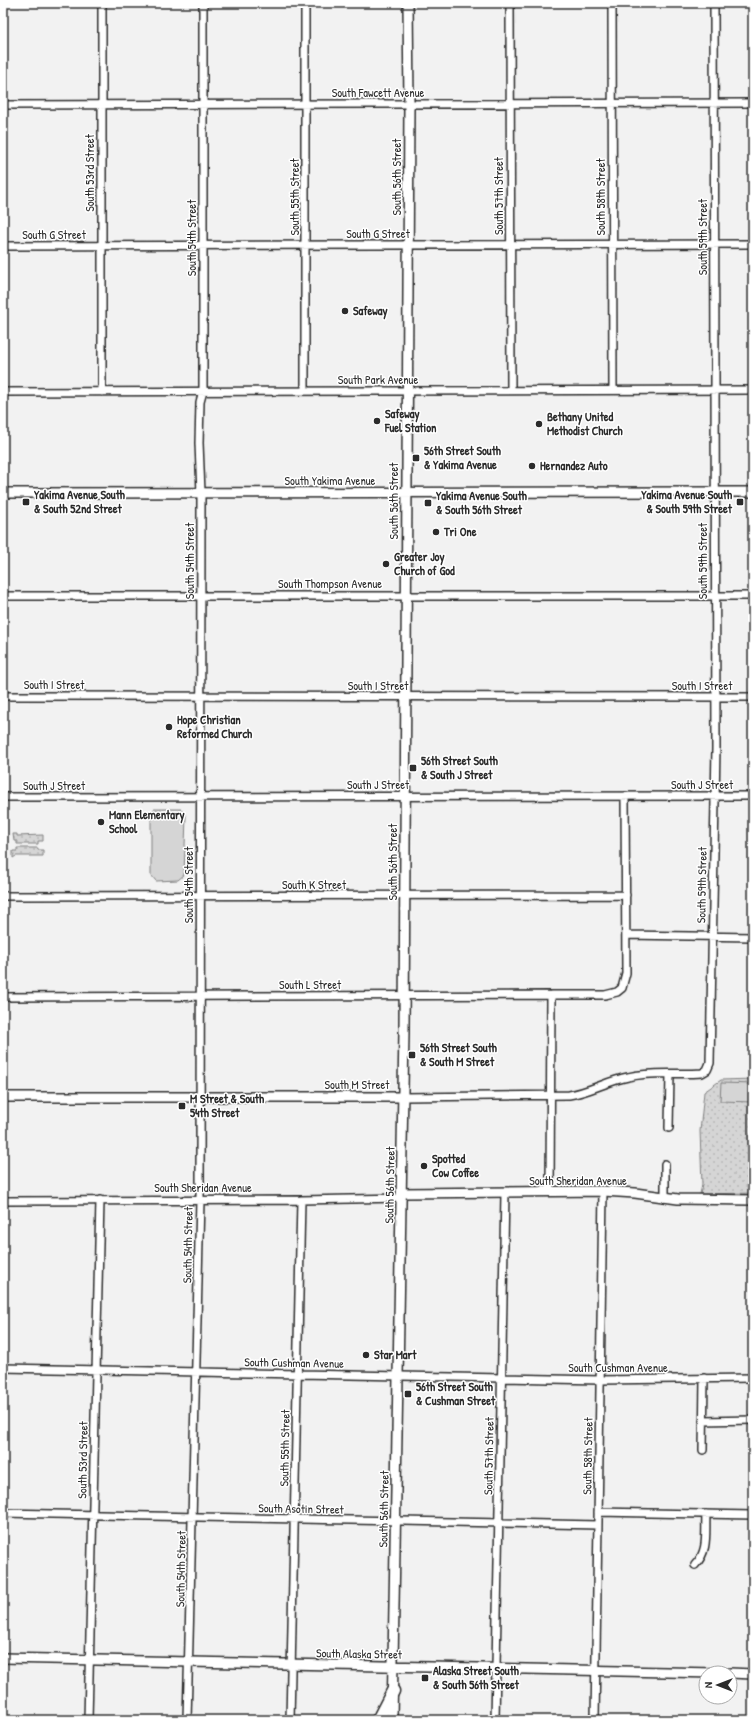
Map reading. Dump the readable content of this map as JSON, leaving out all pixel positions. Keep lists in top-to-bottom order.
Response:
{
  "streets": {
    "main road": [
      "South 56th Street",
      "South Yakima Avenue",
      "South M Street",
      "South Sheridan Avenue",
      "South Alaska Street"
    ],
    "street": [
      "South Fawcett Avenue",
      "South 53rd Street",
      "South 57th Street",
      "South 55th Street",
      "South 58th Street",
      "South G Street",
      "South 59th Street",
      "South 54th Street",
      "South Park Avenue",
      "South Thompson Avenue",
      "South I Street",
      "South J Street",
      "South K Street",
      "South L Street",
      "South Cushman Avenue",
      "South Asotin Street"
    ]
  },
  "crossings": [
    ["South Fawcett Avenue", "South 53rd Street"],
    ["South Fawcett Avenue", "South 56th Street"],
    ["South Fawcett Avenue", "South 57th Street"],
    ["South Fawcett Avenue", "South 55th Street"],
    ["South Fawcett Avenue", "South 58th Street"],
    ["South Fawcett Avenue", "South 59th Street"],
    ["South Fawcett Avenue", "South 54th Street"],
    ["South 53rd Street", "South G Street"],
    ["South 53rd Street", "South Park Avenue"],
    ["South 53rd Street", "South Sheridan Avenue"],
    ["South 53rd Street", "South Cushman Avenue"],
    ["South 53rd Street", "South Asotin Street"],
    ["South 53rd Street", "South Alaska Street"],
    ["South 56th Street", "South G Street"],
    ["South 56th Street", "South Park Avenue"],
    ["South 56th Street", "South Yakima Avenue"],
    ["South 56th Street", "South Thompson Avenue"],
    ["South 56th Street", "South I Street"],
    ["South 56th Street", "South J Street"],
    ["South 56th Street", "South K Street"],
    ["South 56th Street", "South L Street"],
    ["South 56th Street", "South M Street"],
    ["South 56th Street", "South Sheridan Avenue"],
    ["South 56th Street", "South Cushman Avenue"],
    ["South 56th Street", "South Asotin Street"],
    ["South 56th Street", "South Alaska Street"],
    ["South 57th Street", "South G Street"],
    ["South 57th Street", "South Park Avenue"],
    ["South 57th Street", "South Sheridan Avenue"],
    ["South 57th Street", "South Cushman Avenue"],
    ["South 57th Street", "South Asotin Street"],
    ["South 57th Street", "South Alaska Street"],
    ["South 55th Street", "South G Street"],
    ["South 55th Street", "South Park Avenue"],
    ["South 55th Street", "South Sheridan Avenue"],
    ["South 55th Street", "South Cushman Avenue"],
    ["South 55th Street", "South Asotin Street"],
    ["South 55th Street", "South Alaska Street"],
    ["South 58th Street", "South G Street"],
    ["South 58th Street", "South Park Avenue"],
    ["South 58th Street", "South Sheridan Avenue"],
    ["South 58th Street", "South Cushman Avenue"],
    ["South 58th Street", "South Asotin Street"],
    ["South 58th Street", "South Alaska Street"],
    ["South G Street", "South 59th Street"],
    ["South G Street", "South 54th Street"],
    ["South 59th Street", "South Park Avenue"],
    ["South 59th Street", "South Yakima Avenue"],
    ["South 59th Street", "South Thompson Avenue"],
    ["South 59th Street", "South I Street"],
    ["South 59th Street", "South J Street"],
    ["South 59th Street", "South M Street"],
    ["South 54th Street", "South Park Avenue"],
    ["South 54th Street", "South Yakima Avenue"],
    ["South 54th Street", "South Thompson Avenue"],
    ["South 54th Street", "South I Street"],
    ["South 54th Street", "South J Street"],
    ["South 54th Street", "South K Street"],
    ["South 54th Street", "South L Street"],
    ["South 54th Street", "South M Street"],
    ["South 54th Street", "South Sheridan Avenue"],
    ["South 54th Street", "South Cushman Avenue"],
    ["South 54th Street", "South Asotin Street"],
    ["South 54th Street", "South Alaska Street"]
  ],
  "places": {
    "other": [
      "Safeway",
      "Safeway Fuel Station",
      "Bethany United Methodist Church",
      "Hernandez Auto",
      "Tri One",
      "Greater Joy Church of God",
      "Hope Christian Reformed Church",
      "Mann Elementary School",
      "Spotted Cow Coffee",
      "Star Mart"
    ],
    "transit": [
      "56th Street South & Yakima Avenue",
      "Yakima Avenue South & South 52nd Street",
      "Yakima Avenue South & South 59th Street",
      "Yakima Avenue South & South 56th Street",
      "56th Street South & South J Street",
      "56th Street South & South M Street",
      "M Street & South 54th Street",
      "56th Street South & Cushman Street",
      "Alaska Street South & South 56th Street"
    ]
  },
  "north": "left"
}
